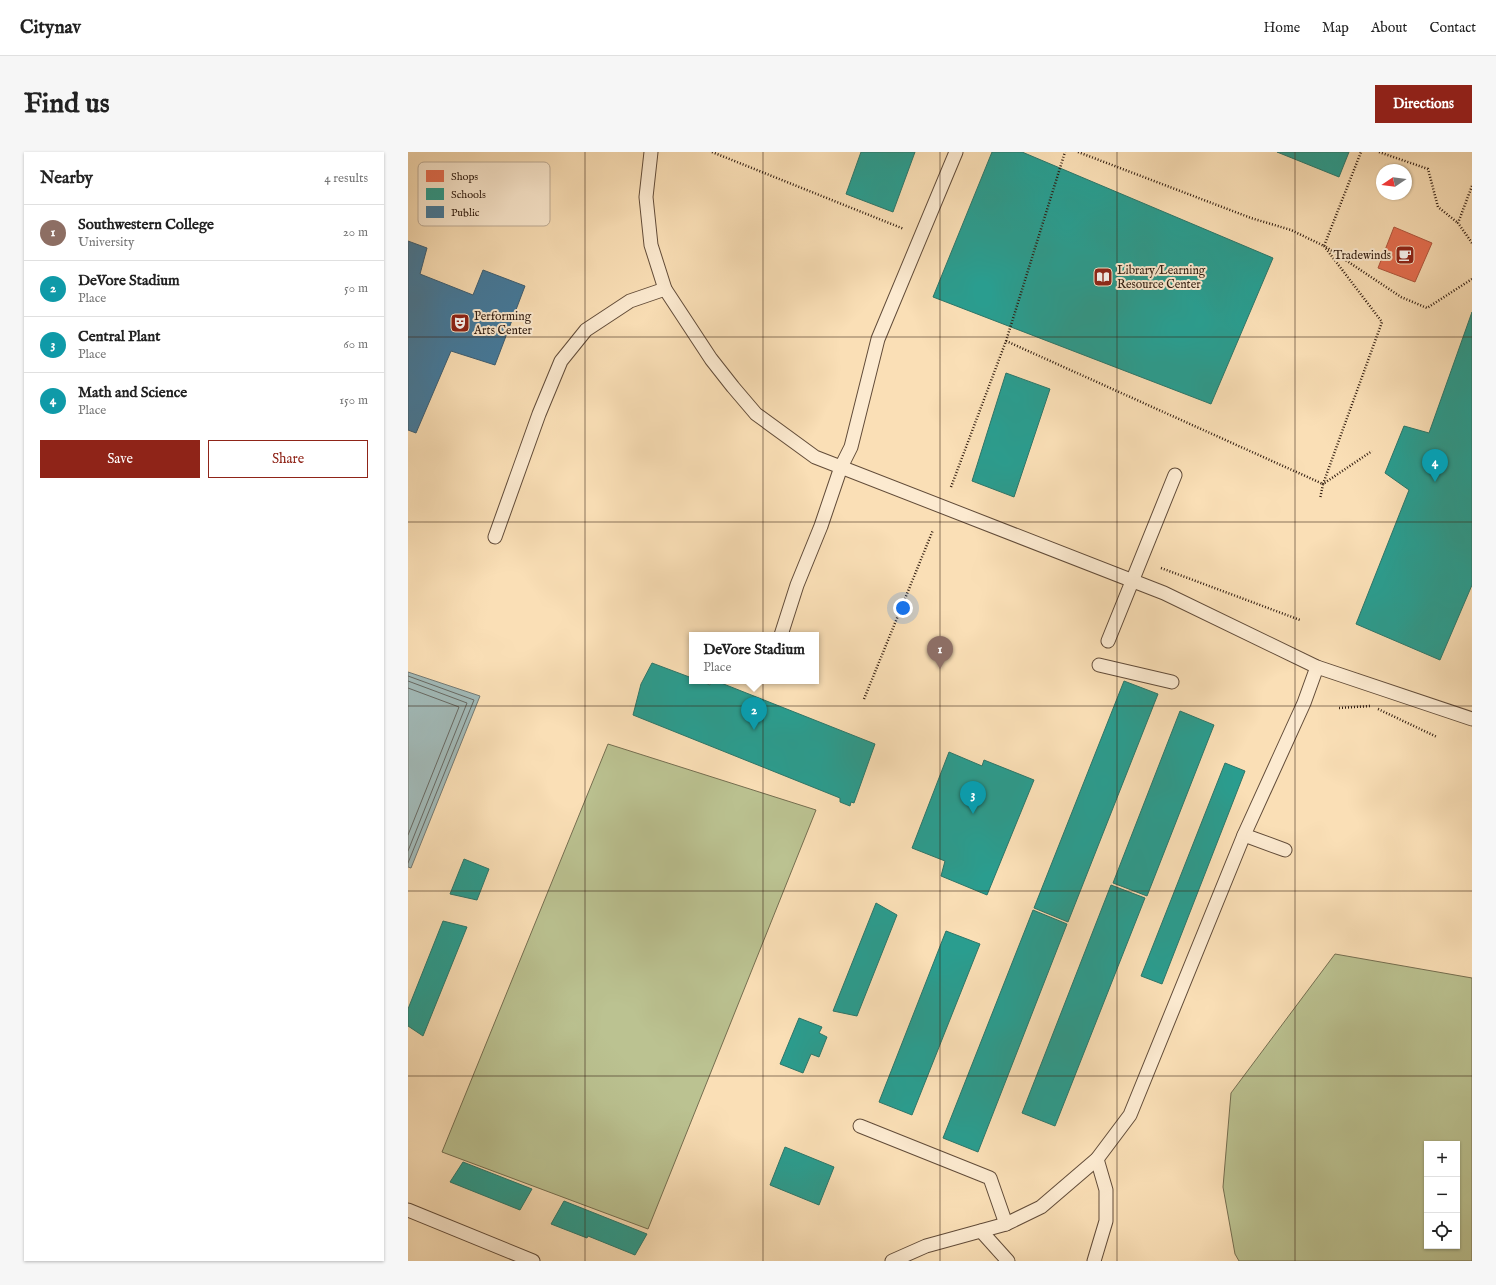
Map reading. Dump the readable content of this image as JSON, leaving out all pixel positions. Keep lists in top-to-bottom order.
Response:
{
  "places": {
    "cafe": ["Tradewinds"],
    "library": ["Library/Learning Resource Center"],
    "theatre": ["Performing Arts Center"]
  },
  "legend": ["Shops", "Schools", "Public"],
  "north": "left",
  "page": {
    "header": "Citynav",
    "nav": [
      "Home",
      "Map",
      "About",
      "Contact"
    ],
    "buttons": [
      "Directions",
      ["Save", "Share"]
    ],
    "title": "Find us",
    "heading": ["Nearby", "4 results"],
    "list": [
      {
        "mark": "1",
        "name": "Southwestern College",
        "note": "University",
        "value": "20 m"
      },
      {
        "mark": "2",
        "name": "DeVore Stadium",
        "note": "Place",
        "value": "50 m"
      },
      {
        "mark": "3",
        "name": "Central Plant",
        "note": "Place",
        "value": "60 m"
      },
      {
        "mark": "4",
        "name": "Math and Science",
        "note": "Place",
        "value": "150 m"
      }
    ],
    "pins": [
      "4",
      "1",
      "2",
      "3"
    ],
    "popup": ["DeVore Stadium", "Place"],
    "map_buttons": ["+", "−"]
  }
}
